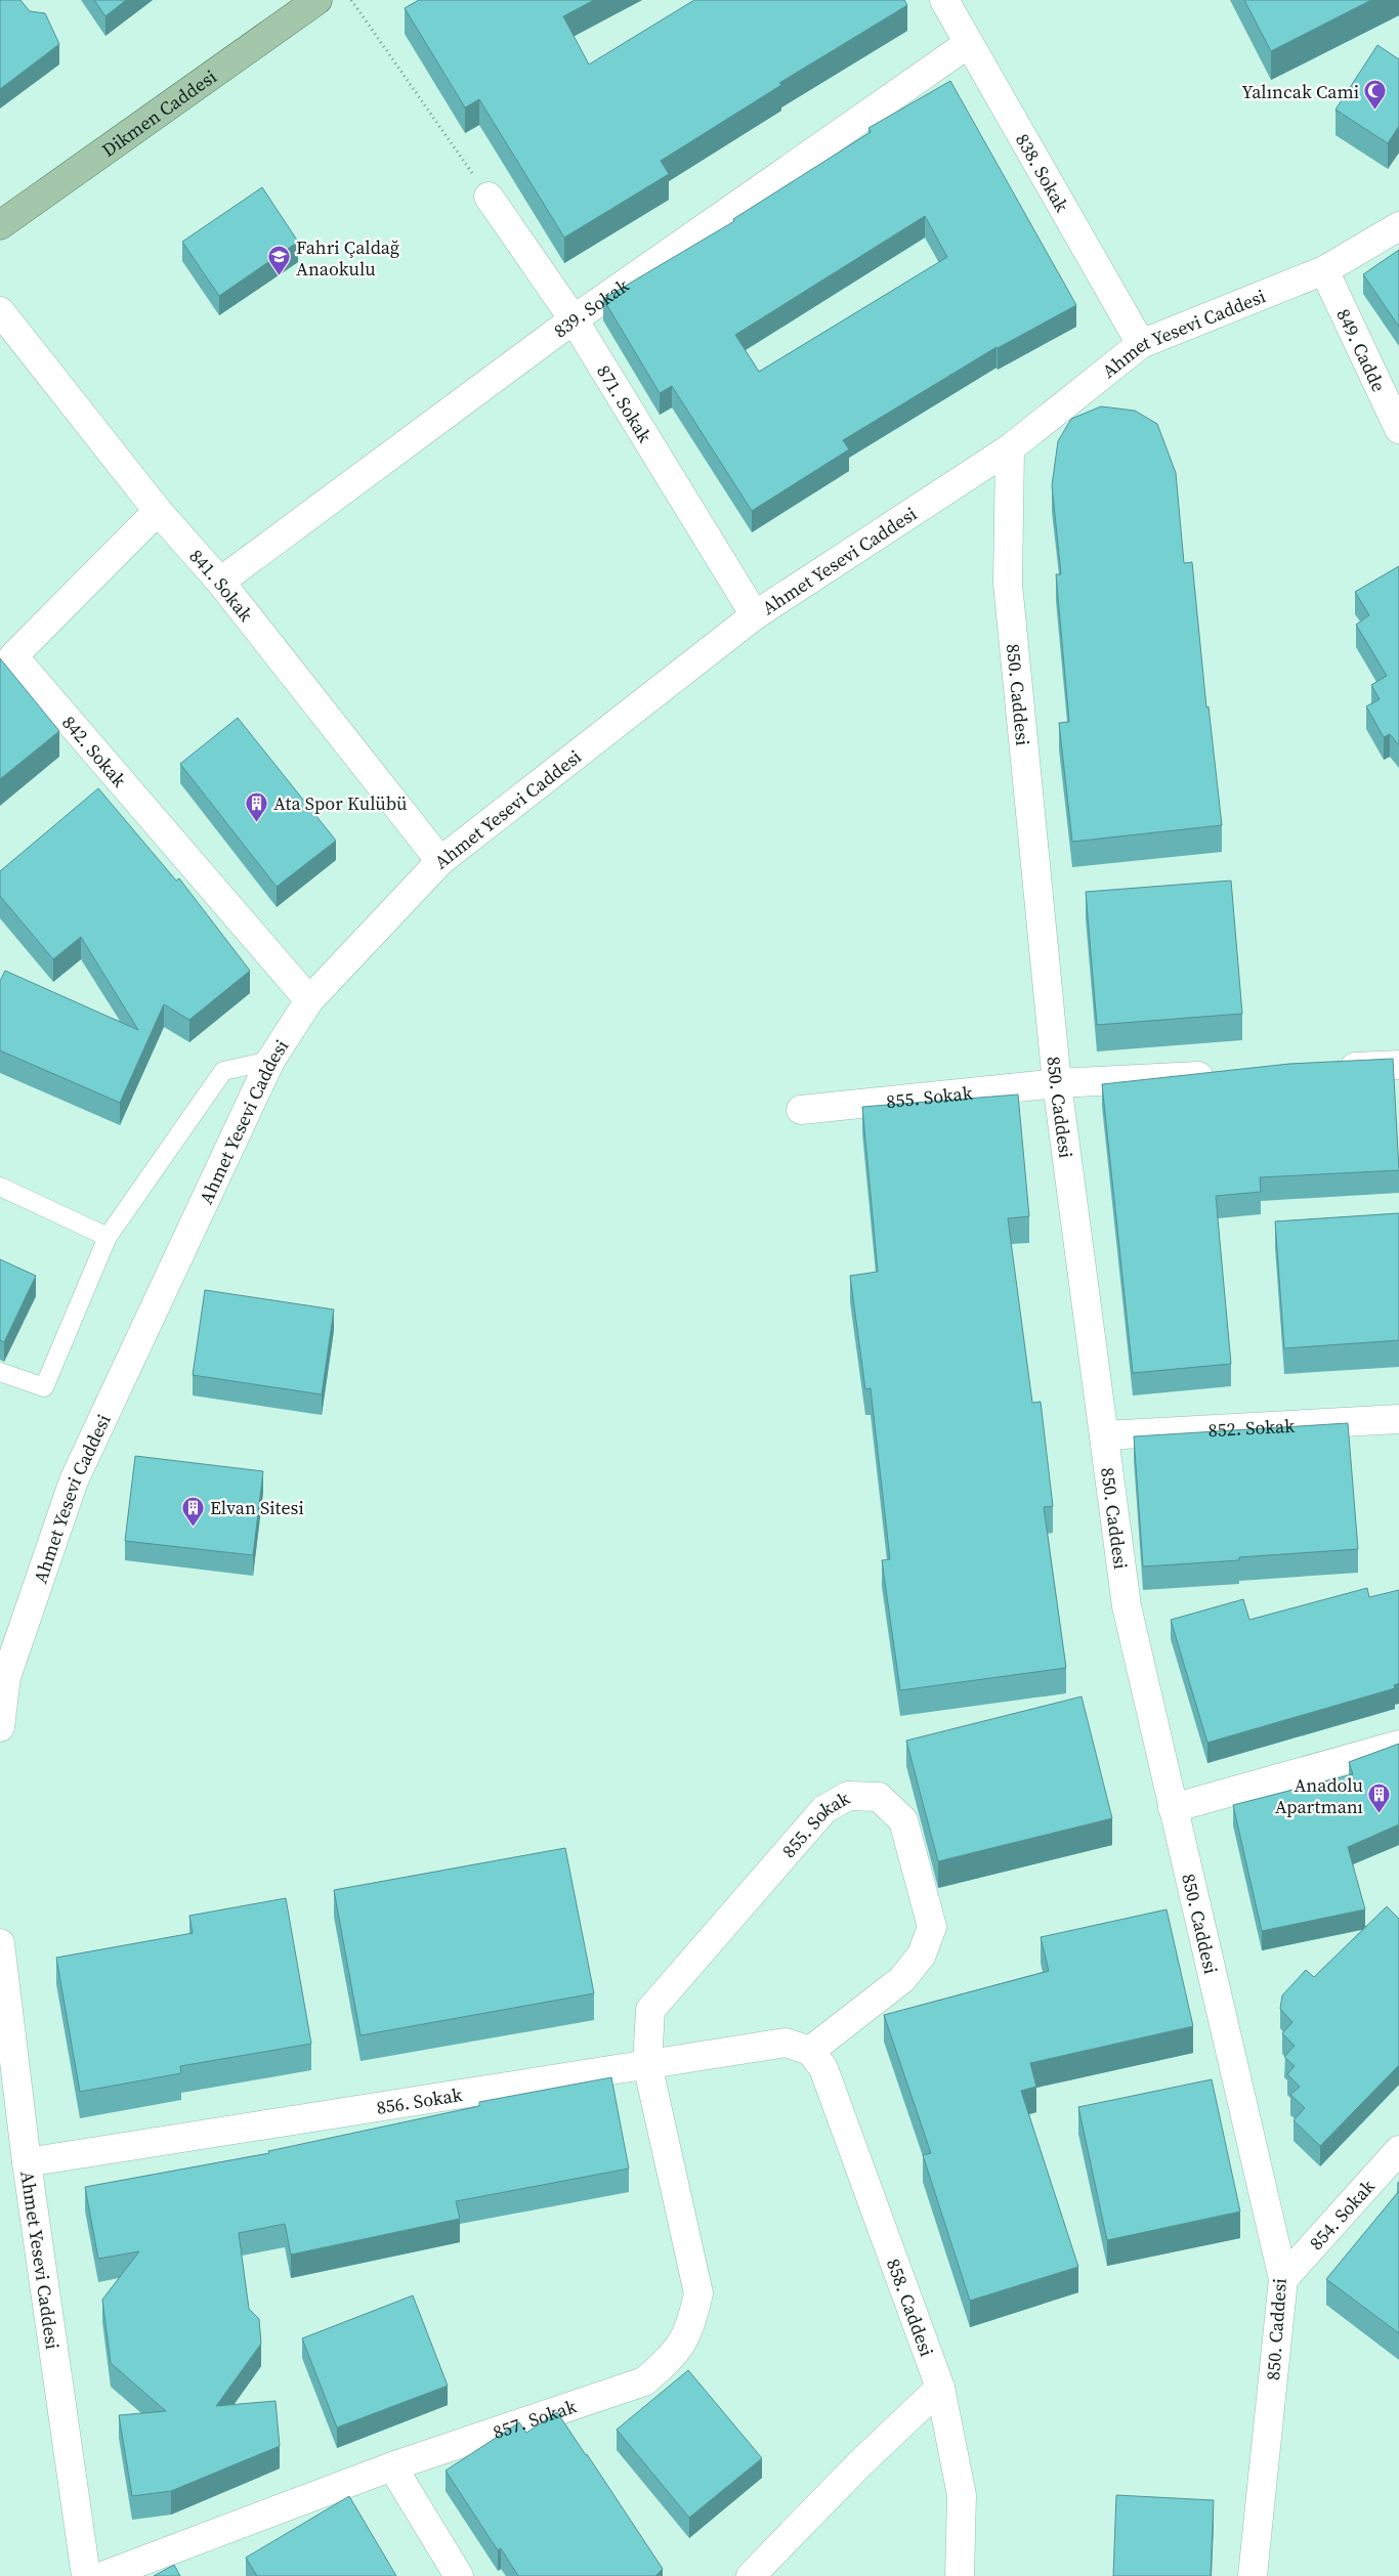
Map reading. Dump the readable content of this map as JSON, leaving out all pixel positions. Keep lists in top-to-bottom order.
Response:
{
  "streets": {
    "main road": ["Dikmen Caddesi"],
    "street": [
      "838. Sokak",
      "839. Sokak",
      "Ahmet Yesevi Caddesi",
      "849. Cadde",
      "871. Sokak",
      "841. Sokak",
      "850. Caddesi",
      "842. Sokak",
      "855. Sokak",
      "852. Sokak",
      "856. Sokak",
      "854. Sokak",
      "858. Caddesi",
      "857. Sokak"
    ]
  },
  "crossings": [
    ["838. Sokak", "839. Sokak"],
    ["838. Sokak", "Ahmet Yesevi Caddesi"],
    ["839. Sokak", "871. Sokak"],
    ["839. Sokak", "841. Sokak"],
    ["Ahmet Yesevi Caddesi", "849. Cadde"],
    ["Ahmet Yesevi Caddesi", "871. Sokak"],
    ["Ahmet Yesevi Caddesi", "841. Sokak"],
    ["Ahmet Yesevi Caddesi", "850. Caddesi"],
    ["Ahmet Yesevi Caddesi", "842. Sokak"],
    ["Ahmet Yesevi Caddesi", "856. Sokak"],
    ["841. Sokak", "842. Sokak"],
    ["850. Caddesi", "855. Sokak"],
    ["850. Caddesi", "852. Sokak"],
    ["850. Caddesi", "854. Sokak"],
    ["855. Sokak", "856. Sokak"],
    ["855. Sokak", "858. Caddesi"],
    ["855. Sokak", "857. Sokak"],
    ["856. Sokak", "858. Caddesi"],
    ["856. Sokak", "857. Sokak"]
  ],
  "places": {
    "mosque": ["Yalıncak Cami"],
    "school or university": ["Fahri Çaldağ Anaokulu"],
    "building": ["Ata Spor Kulübü", "Elvan Sitesi", "Anadolu Apartmanı"]
  }
}
